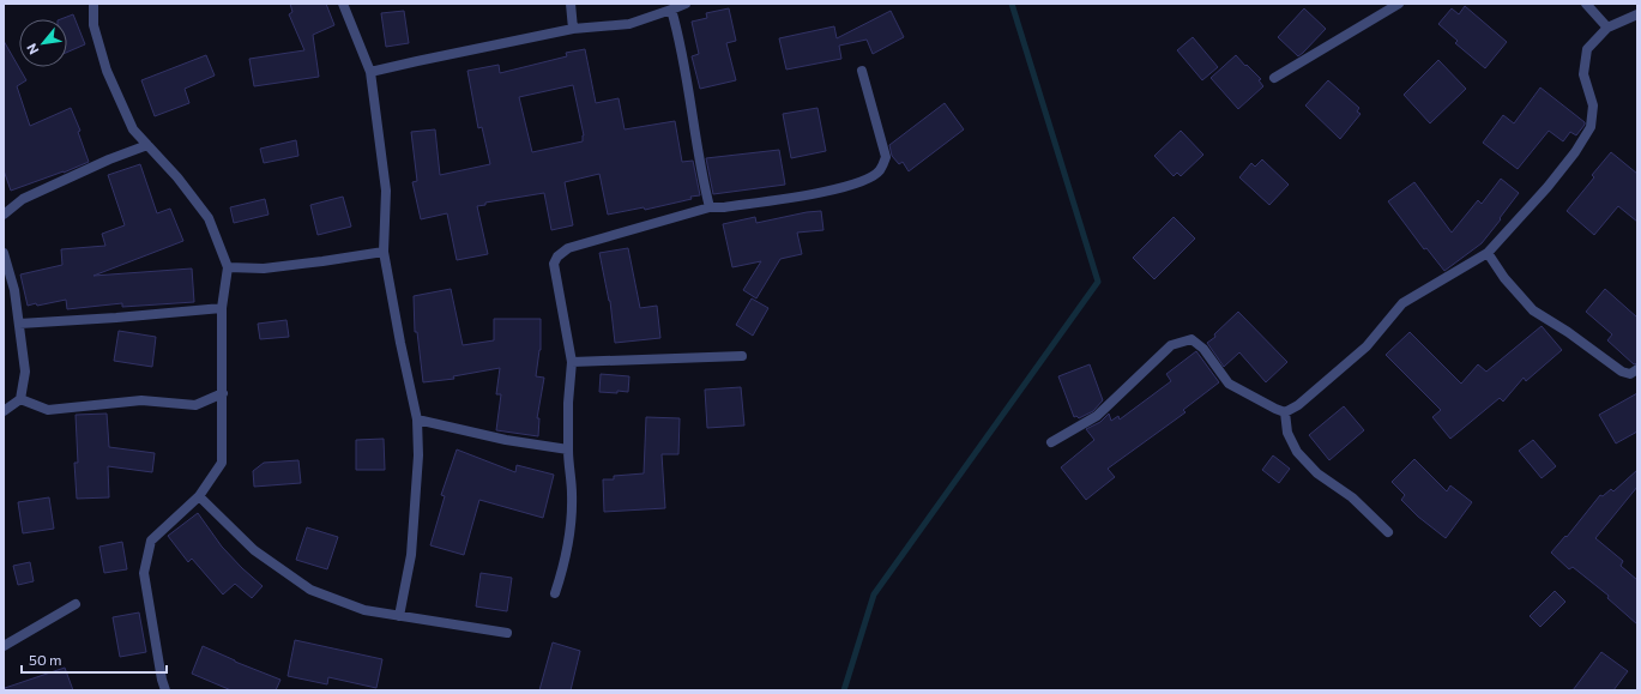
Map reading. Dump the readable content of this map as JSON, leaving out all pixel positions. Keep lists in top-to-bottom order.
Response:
{
  "scale_bar": "50 m",
  "north": "bottom left"
}
